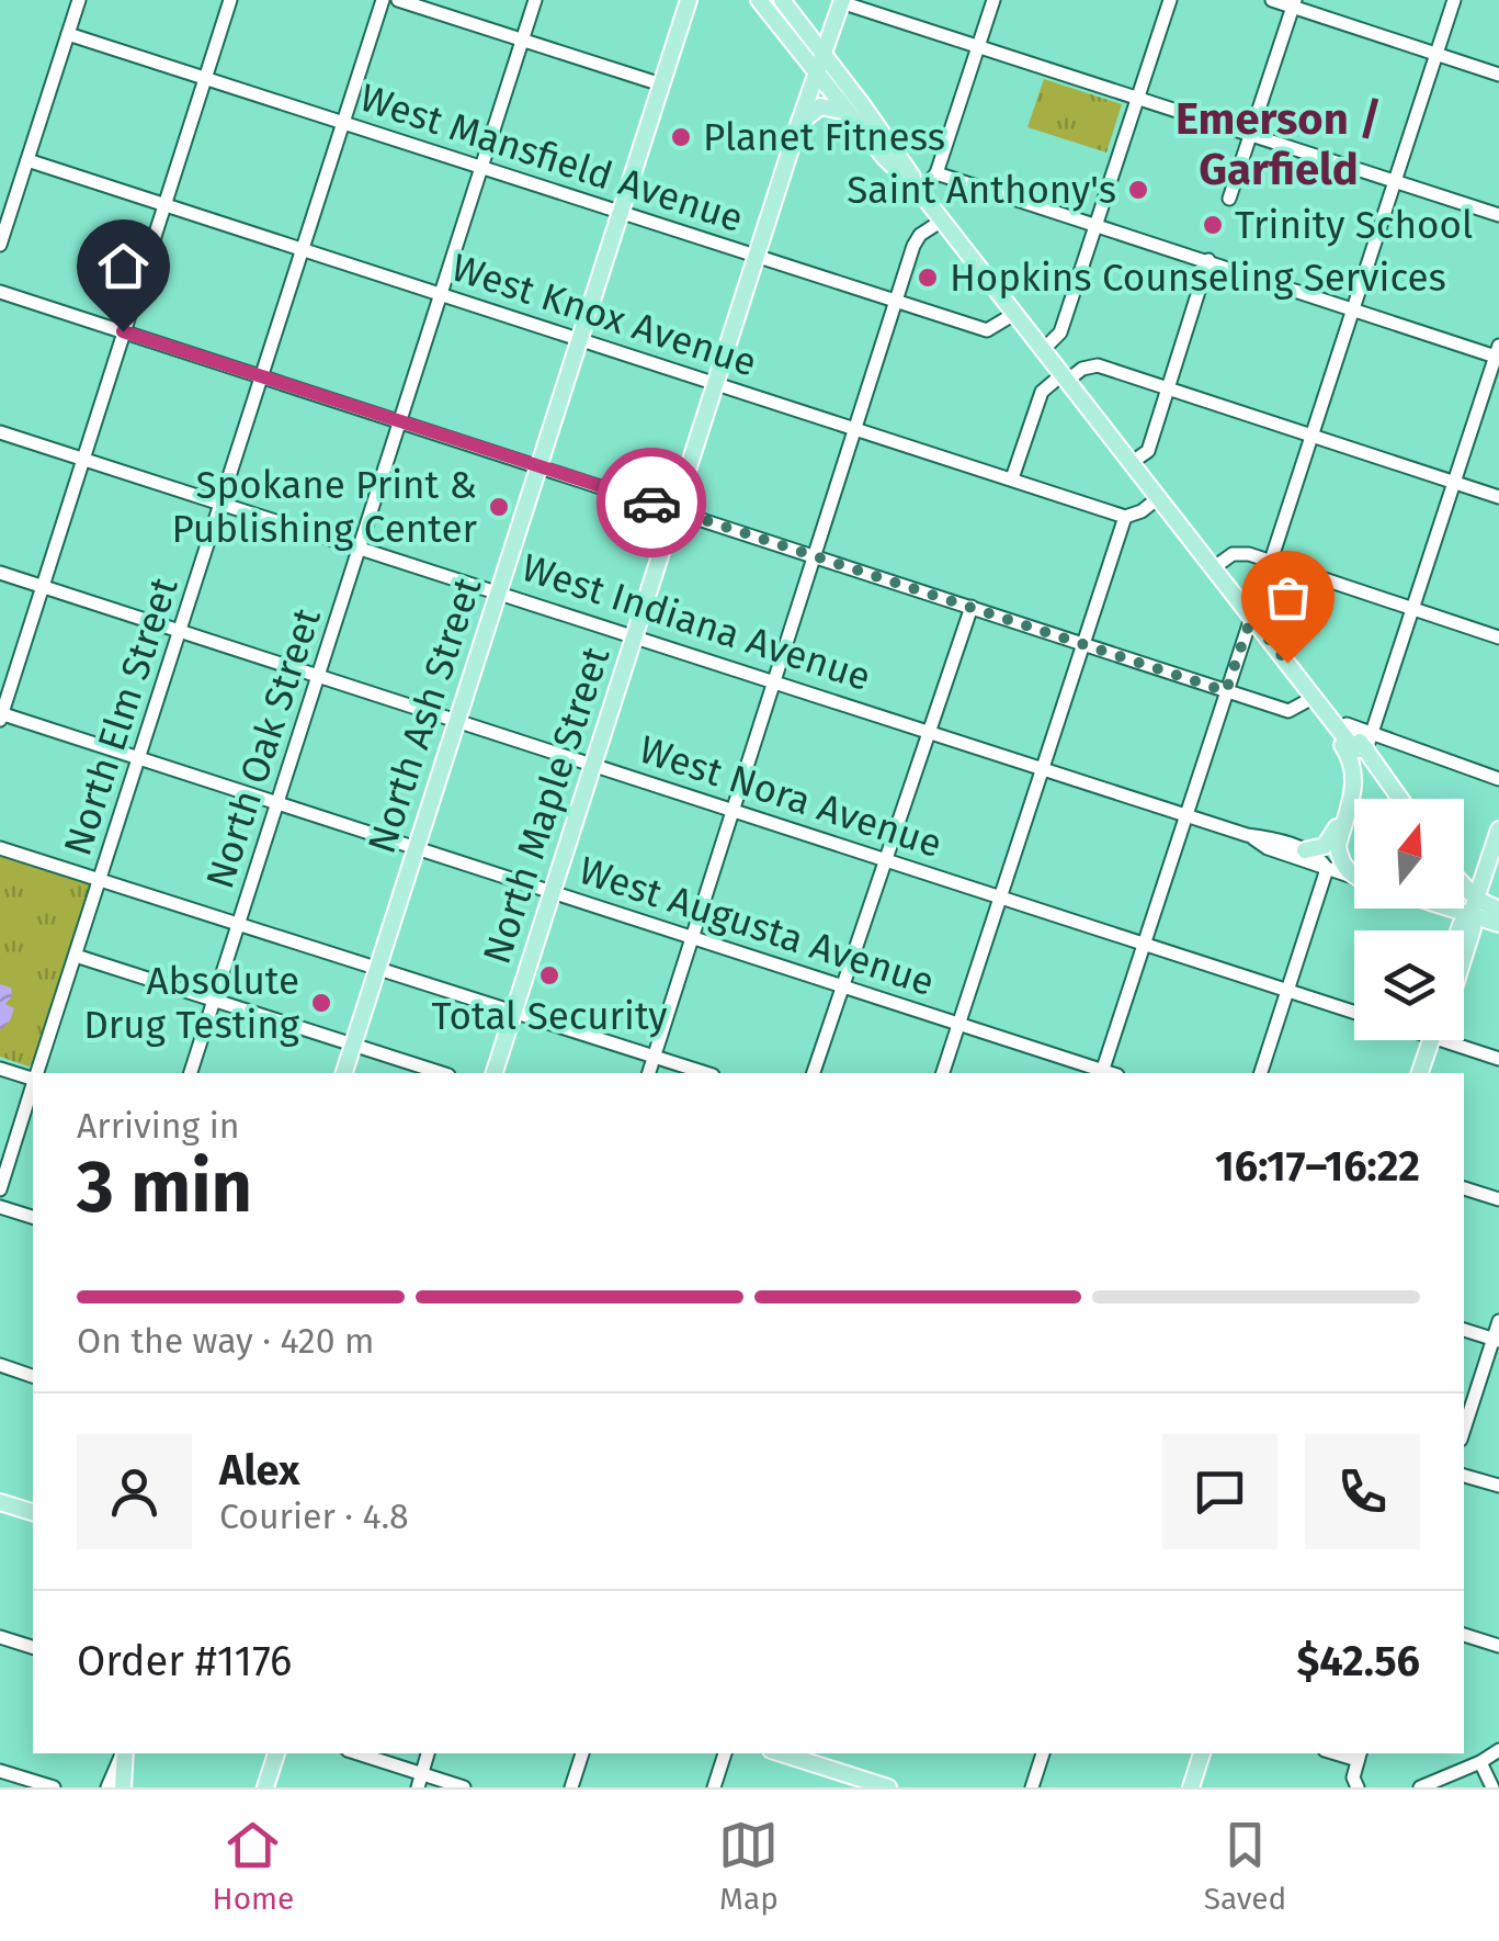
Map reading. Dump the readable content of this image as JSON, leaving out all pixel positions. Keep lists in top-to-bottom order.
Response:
{
  "streets": {
    "main road": ["North Ash Street", "North Maple Street"],
    "street": [
      "West Mansfield Avenue",
      "West Knox Avenue",
      "West Indiana Avenue",
      "North Elm Street",
      "North Oak Street",
      "West Nora Avenue",
      "West Augusta Avenue"
    ]
  },
  "crossings": [
    ["West Mansfield Avenue", "North Ash Street"],
    ["West Mansfield Avenue", "North Elm Street"],
    ["West Mansfield Avenue", "North Oak Street"],
    ["West Mansfield Avenue", "North Maple Street"],
    ["West Knox Avenue", "North Ash Street"],
    ["West Knox Avenue", "North Elm Street"],
    ["West Knox Avenue", "North Oak Street"],
    ["West Knox Avenue", "North Maple Street"],
    ["West Indiana Avenue", "North Ash Street"],
    ["West Indiana Avenue", "North Elm Street"],
    ["West Indiana Avenue", "North Oak Street"],
    ["West Indiana Avenue", "North Maple Street"],
    ["North Ash Street", "West Nora Avenue"],
    ["North Ash Street", "West Augusta Avenue"],
    ["North Elm Street", "West Nora Avenue"],
    ["North Elm Street", "West Augusta Avenue"],
    ["North Oak Street", "West Nora Avenue"],
    ["North Oak Street", "West Augusta Avenue"],
    ["West Nora Avenue", "North Maple Street"],
    ["North Maple Street", "West Augusta Avenue"]
  ],
  "districts": ["Emerson / Garfield"],
  "places": [
    "Planet Fitness",
    "Saint Anthony's",
    "Trinity School",
    "Hopkins Counseling Services",
    "Spokane Print & Publishing Center",
    "Total Security",
    "Absolute Drug Testing"
  ],
  "north": "top",
  "page": {
    "heading": ["3 min", "Arriving in", "16:17–16:22"],
    "panel": [
      "Alex",
      "Courier · 4.8",
      "Order #1176",
      "$42.56"
    ],
    "bar": "On the way · 420 m",
    "tabs": ["Home", "Map", "Saved"]
  }
}
